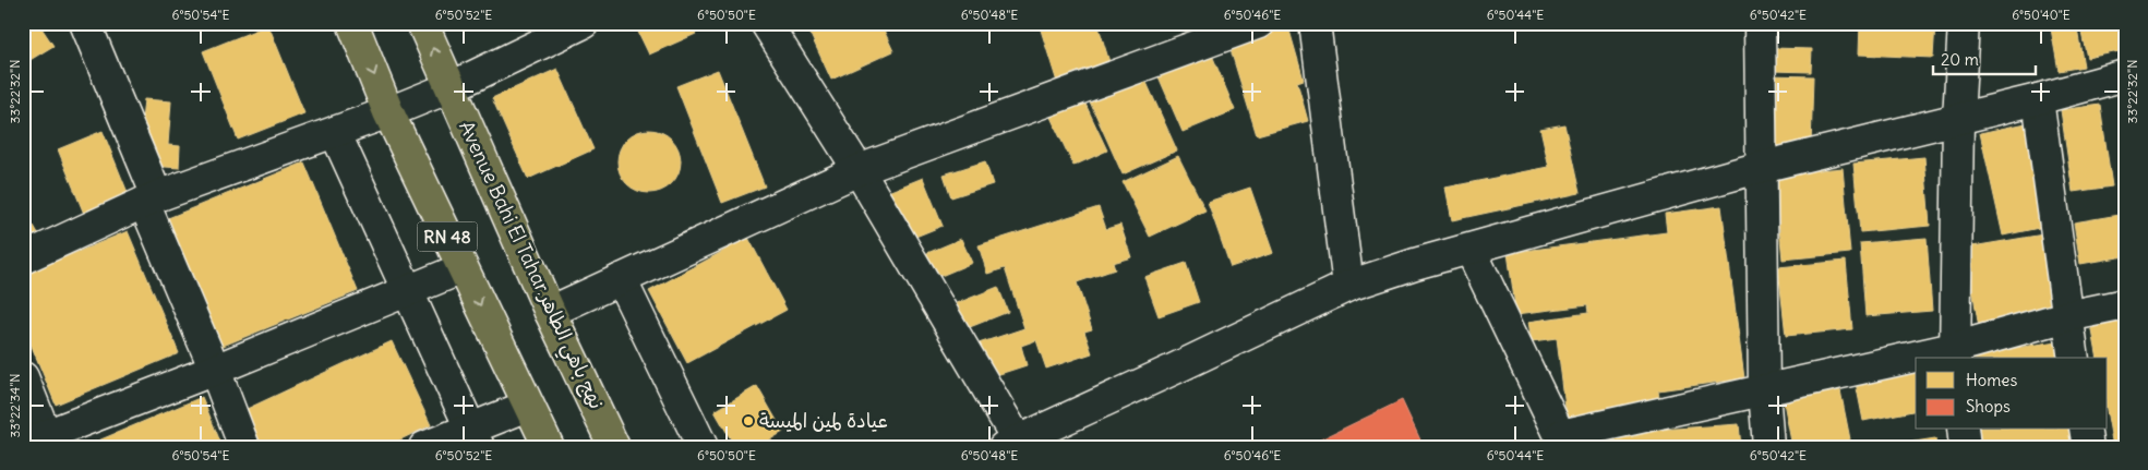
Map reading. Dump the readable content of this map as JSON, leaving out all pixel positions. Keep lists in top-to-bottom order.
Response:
{
  "streets": {
    "main road": ["RN 48", "Avenue Bahi El Tahar,نهج باهي الطاهر"]
  },
  "places": ["عيادة لمين الميسة"],
  "legend": ["Homes", "Shops"],
  "scale_bar": "20 m",
  "coordinates": [
    "6°50'54\"E",
    "6°50'52\"E",
    "6°50'50\"E",
    "6°50'48\"E",
    "6°50'46\"E",
    "6°50'44\"E",
    "6°50'42\"E",
    "6°50'40\"E",
    "33°22'32\"N",
    "33°22'34\"N"
  ]
}
